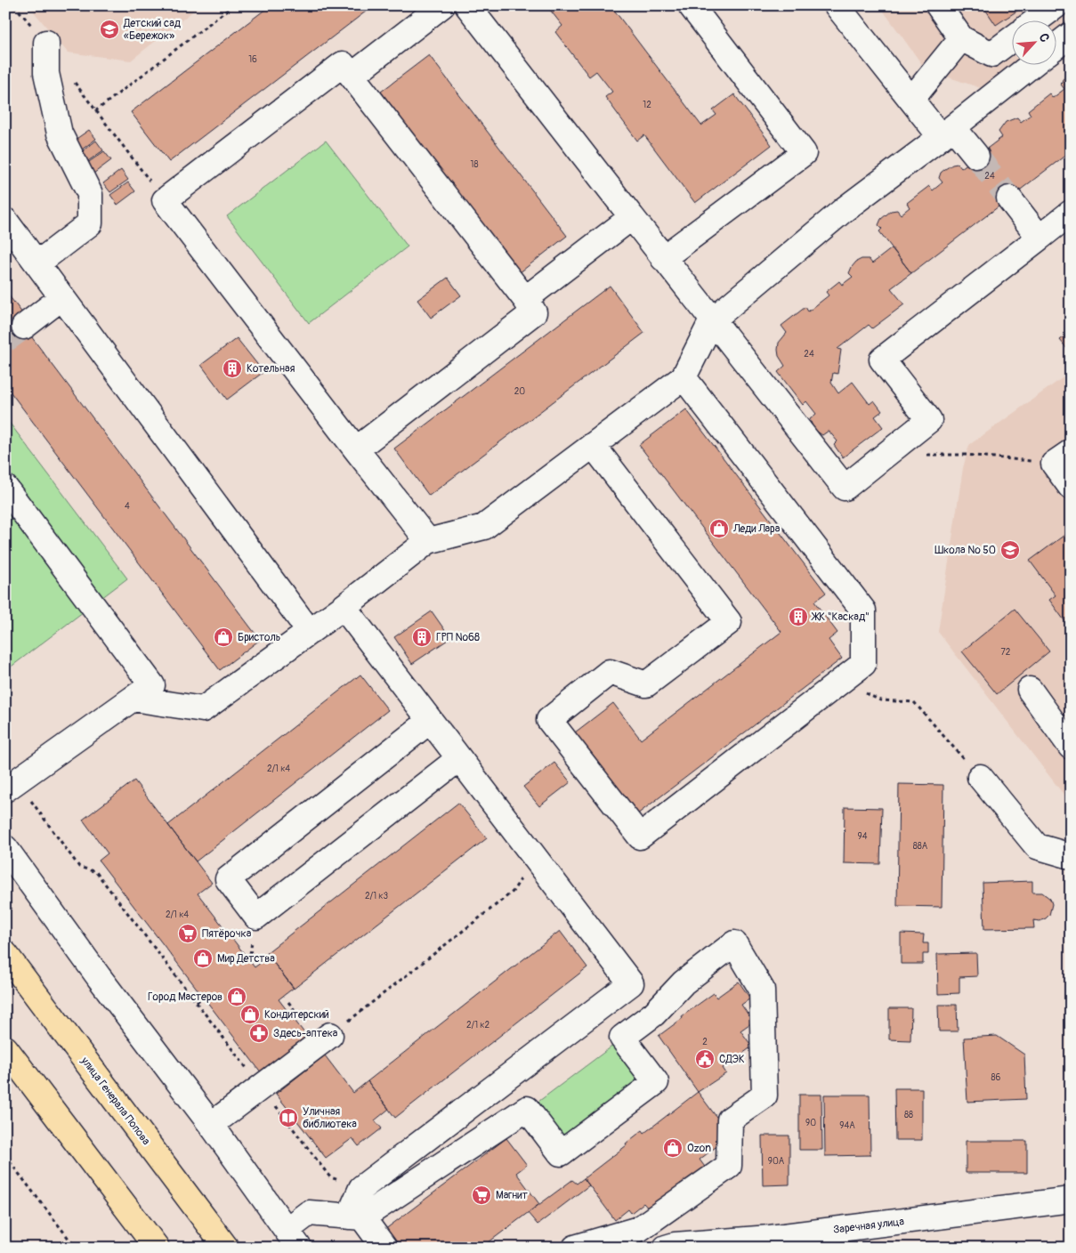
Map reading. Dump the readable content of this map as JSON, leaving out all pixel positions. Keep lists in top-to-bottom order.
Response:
{
  "streets": {
    "main road": ["улица Генерала Попова"],
    "street": ["Заречная улица"]
  },
  "places": {
    "school or university": ["Детский сад «Бережок»", "Школа № 50"],
    "building": ["Котельная", "ЖК \"Каскад\"", "ГРП №68"],
    "shop": [
      "Леди Лара",
      "Бристоль",
      "Мир Детства",
      "Город Мастеров",
      "Кондитерский",
      "Ozon"
    ],
    "supermarket": ["Пятёрочка", "Магнит"],
    "pharmacy": ["Здесь-аптека"],
    "public building": ["СДЭК"],
    "library": ["Уличная библиотека"]
  },
  "house_numbers": [
    "16",
    "12",
    "18",
    "24",
    "24",
    "20",
    "4",
    "72",
    "2/1 к4",
    "94",
    "88А",
    "2/1 к3",
    "2/1 к4",
    "2/1 к2",
    "2",
    "86",
    "88",
    "90",
    "94А",
    "90А"
  ],
  "north": "top right"
}
